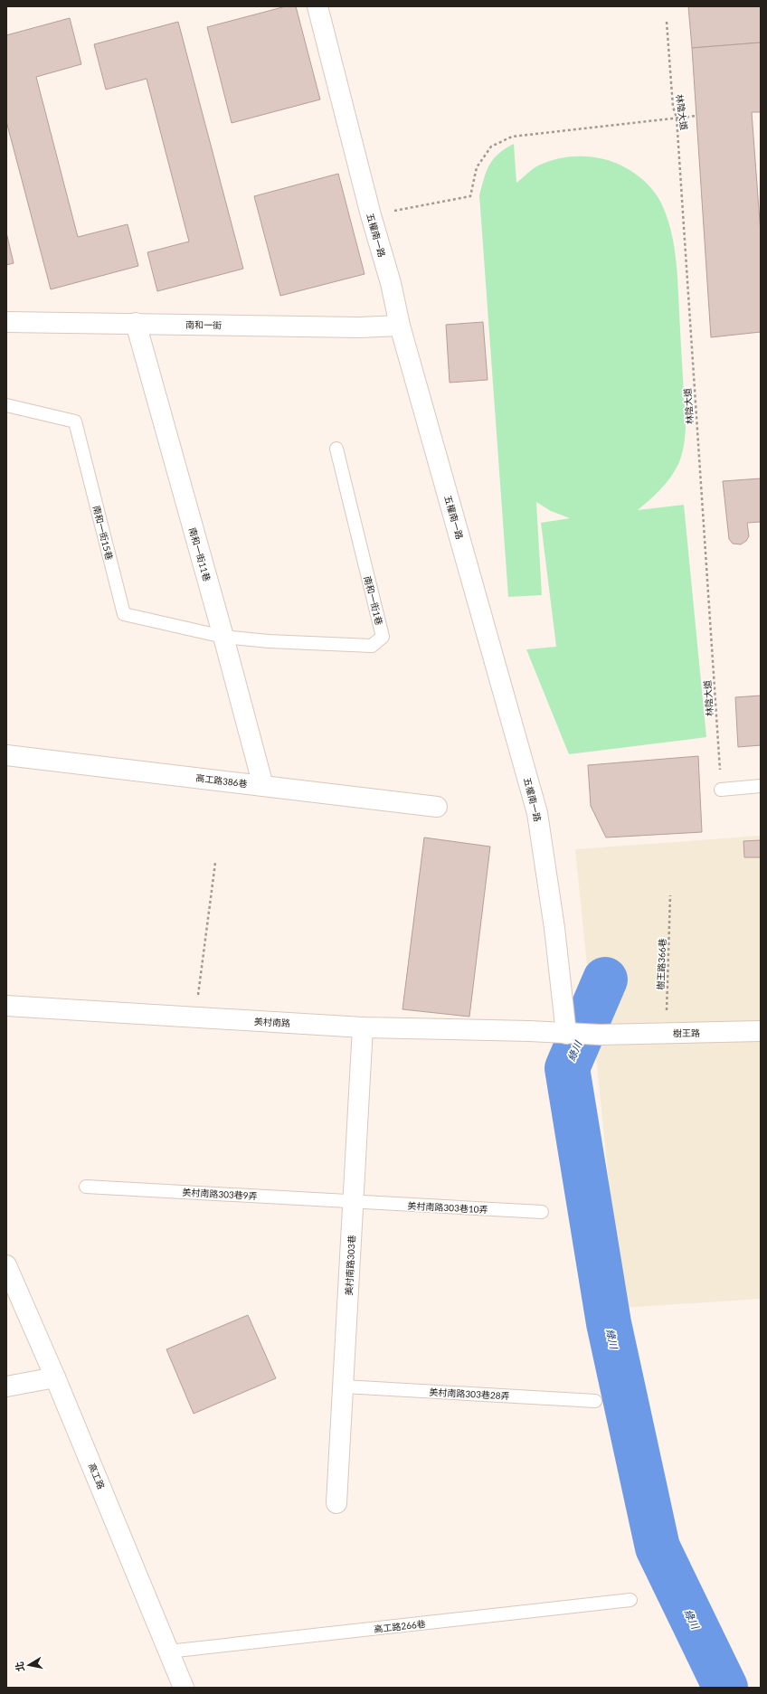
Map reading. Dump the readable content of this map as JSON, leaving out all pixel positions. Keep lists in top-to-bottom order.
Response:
{
  "streets": {
    "street": [
      "五權南一路",
      "南和一街",
      "南和一街11巷",
      "高工路386巷",
      "美村南路",
      "樹王路",
      "美村南路303巷",
      "高工路"
    ],
    "lane": [
      "南和一街15巷",
      "南和一街1巷",
      "美村南路303巷9弄",
      "美村南路303巷10弄",
      "美村南路303巷28弄",
      "高工路266巷"
    ],
    "path": ["林陰大道", "樹王路366巷"]
  },
  "crossings": [
    ["五權南一路", "南和一街"],
    ["五權南一路", "美村南路"],
    ["五權南一路", "樹王路"],
    ["南和一街", "南和一街11巷"],
    ["南和一街15巷", "南和一街11巷"],
    ["南和一街15巷", "南和一街1巷"],
    ["南和一街11巷", "南和一街1巷"],
    ["南和一街11巷", "高工路386巷"],
    ["樹王路366巷", "樹王路"],
    ["美村南路", "樹王路"],
    ["美村南路", "美村南路303巷"],
    ["美村南路303巷9弄", "美村南路303巷10弄"],
    ["美村南路303巷9弄", "美村南路303巷"],
    ["美村南路303巷10弄", "美村南路303巷"],
    ["美村南路303巷", "美村南路303巷28弄"],
    ["高工路", "高工路266巷"]
  ],
  "water": ["綠川"],
  "north": "left"
}
